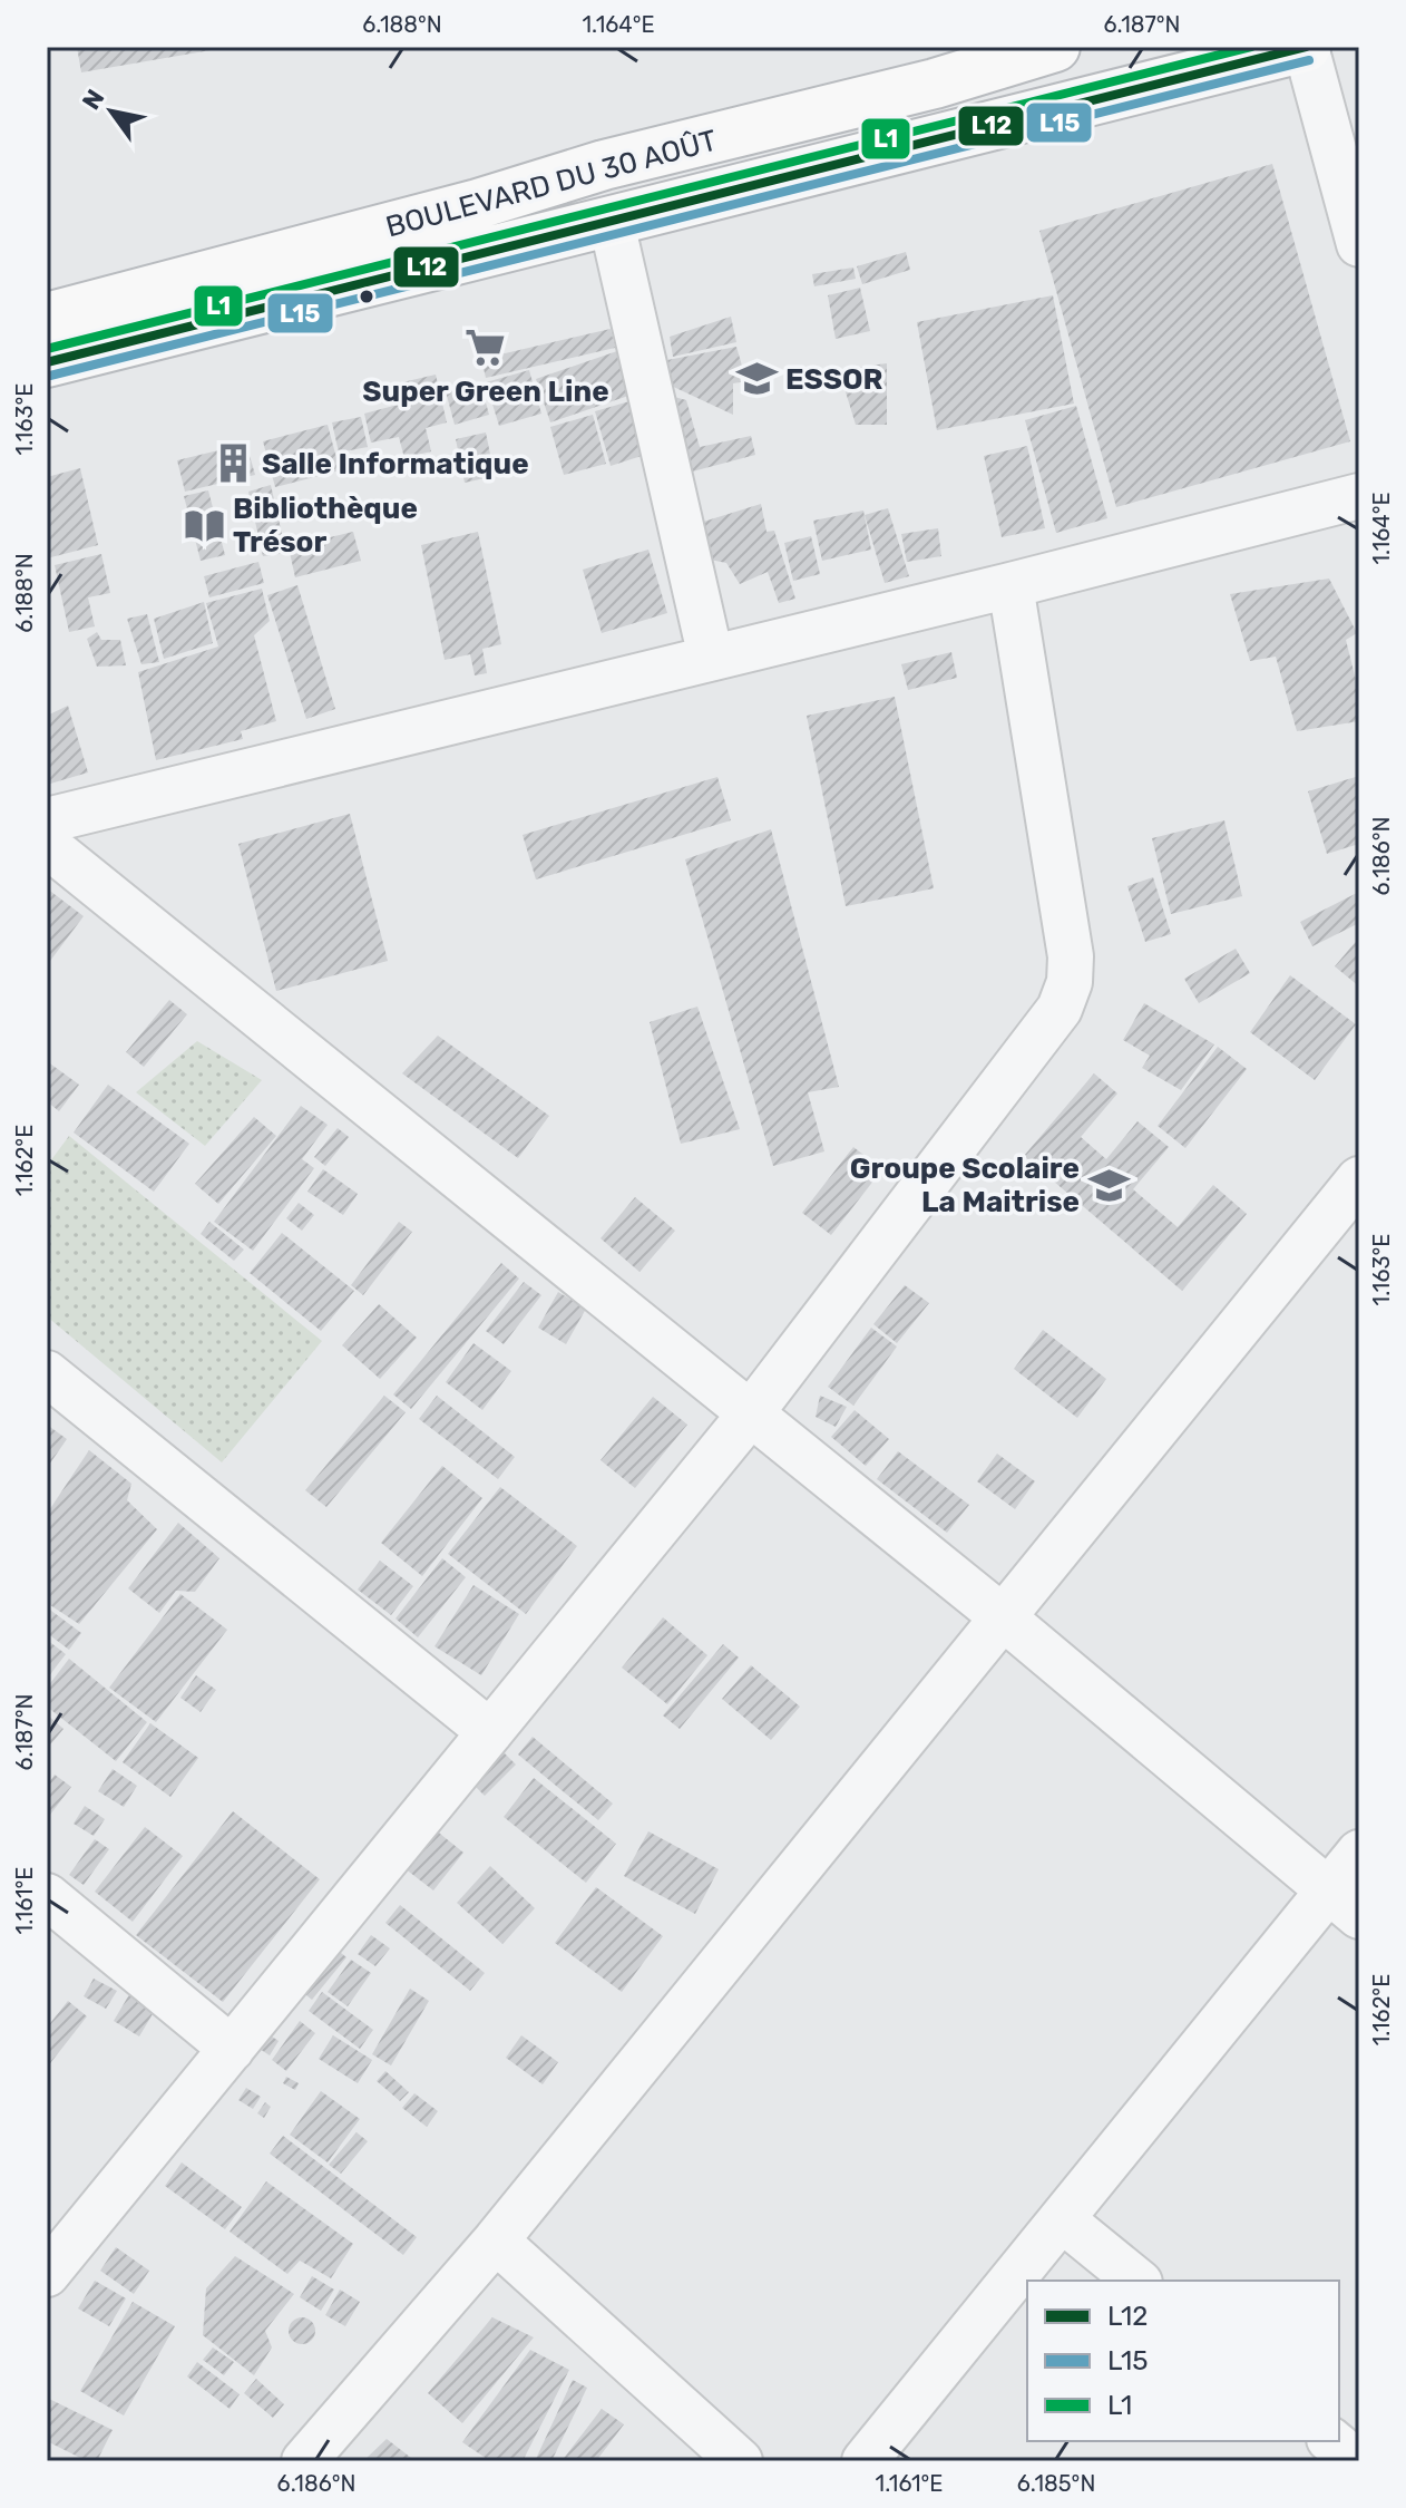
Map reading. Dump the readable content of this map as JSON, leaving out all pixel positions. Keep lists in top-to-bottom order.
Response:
{
  "streets": {
    "highway": ["BOULEVARD DU 30 AOÛT"]
  },
  "places": {
    "supermarket": ["Super Green Line"],
    "school or university": ["ESSOR", "Groupe Scolaire La Maitrise"],
    "building": ["Salle Informatique"],
    "library": ["Bibliothèque Trésor"]
  },
  "lines": ["transit line L12", "transit line L1", "transit line L15"],
  "legend": ["L12", "L15", "L1"],
  "north": "top left",
  "coordinates": [
    "6.188°N",
    "1.164°E",
    "6.187°N",
    "1.163°E",
    "6.186°N",
    "1.162°E",
    "1.161°E",
    "6.185°N"
  ]
}
